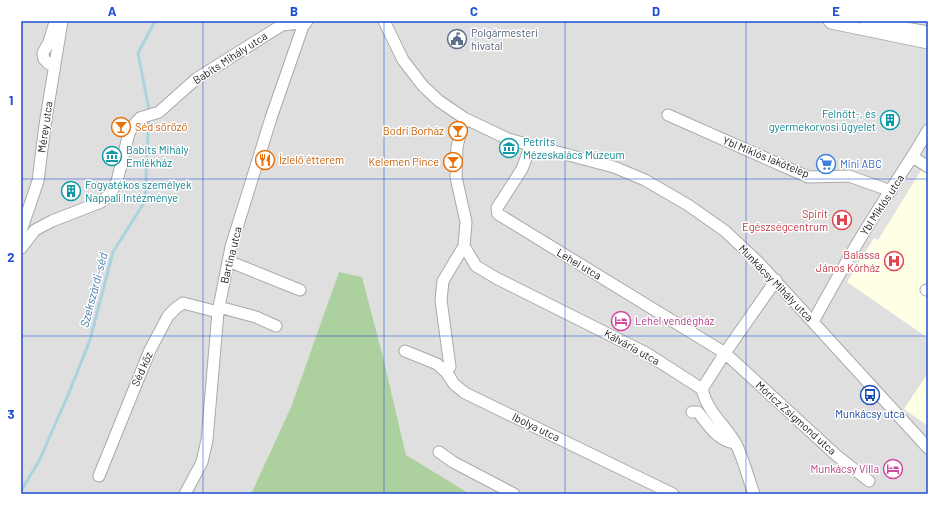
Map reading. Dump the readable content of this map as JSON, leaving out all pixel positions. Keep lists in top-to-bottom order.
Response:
{
  "streets": {
    "street": [
      "Babits Mihály utca",
      "Mérey utca",
      "Ybl Miklós lakótelep",
      "Ybl Miklós utca",
      "Bartina utca",
      "Lehel utca",
      "Munkácsy Mihály utca",
      "Kálvária utca",
      "Séd köz",
      "Móricz Zsigmond utca",
      "Ibolya utca"
    ]
  },
  "crossings": [
    ["Babits Mihály utca", "Bartina utca"],
    ["Ybl Miklós lakótelep", "Ybl Miklós utca"],
    ["Ybl Miklós utca", "Munkácsy Mihály utca"],
    ["Bartina utca", "Séd köz"],
    ["Lehel utca", "Munkácsy Mihály utca"],
    ["Lehel utca", "Móricz Zsigmond utca"]
  ],
  "water": ["Szekszárdi-séd"],
  "places": {
    "public building": ["Polgármesteri hivatal"],
    "building": ["Felnőtt-, és gyermekorvosi ügyelet", "Fogyatékos személyek Nappali Intézménye"],
    "bar": ["Séd söröző", "Bodri Borház", "Kelemen Pince"],
    "museum": ["Petrits Mézeskalács Múzeum", "Babits Mihály Emlékház"],
    "restaurant": ["Ízlelő étterem"],
    "supermarket": ["Mini ABC"],
    "hospital": ["Spirit Egészségcentrum", "Balassa János Kórház"],
    "hotel": ["Lehel vendégház", "Munkácsy Villa"],
    "bus stop": ["Munkácsy utca"]
  },
  "grid": {
    "columns": [
      "A",
      "B",
      "C",
      "D",
      "E"
    ],
    "rows": ["1", "2", "3"]
  }
}
